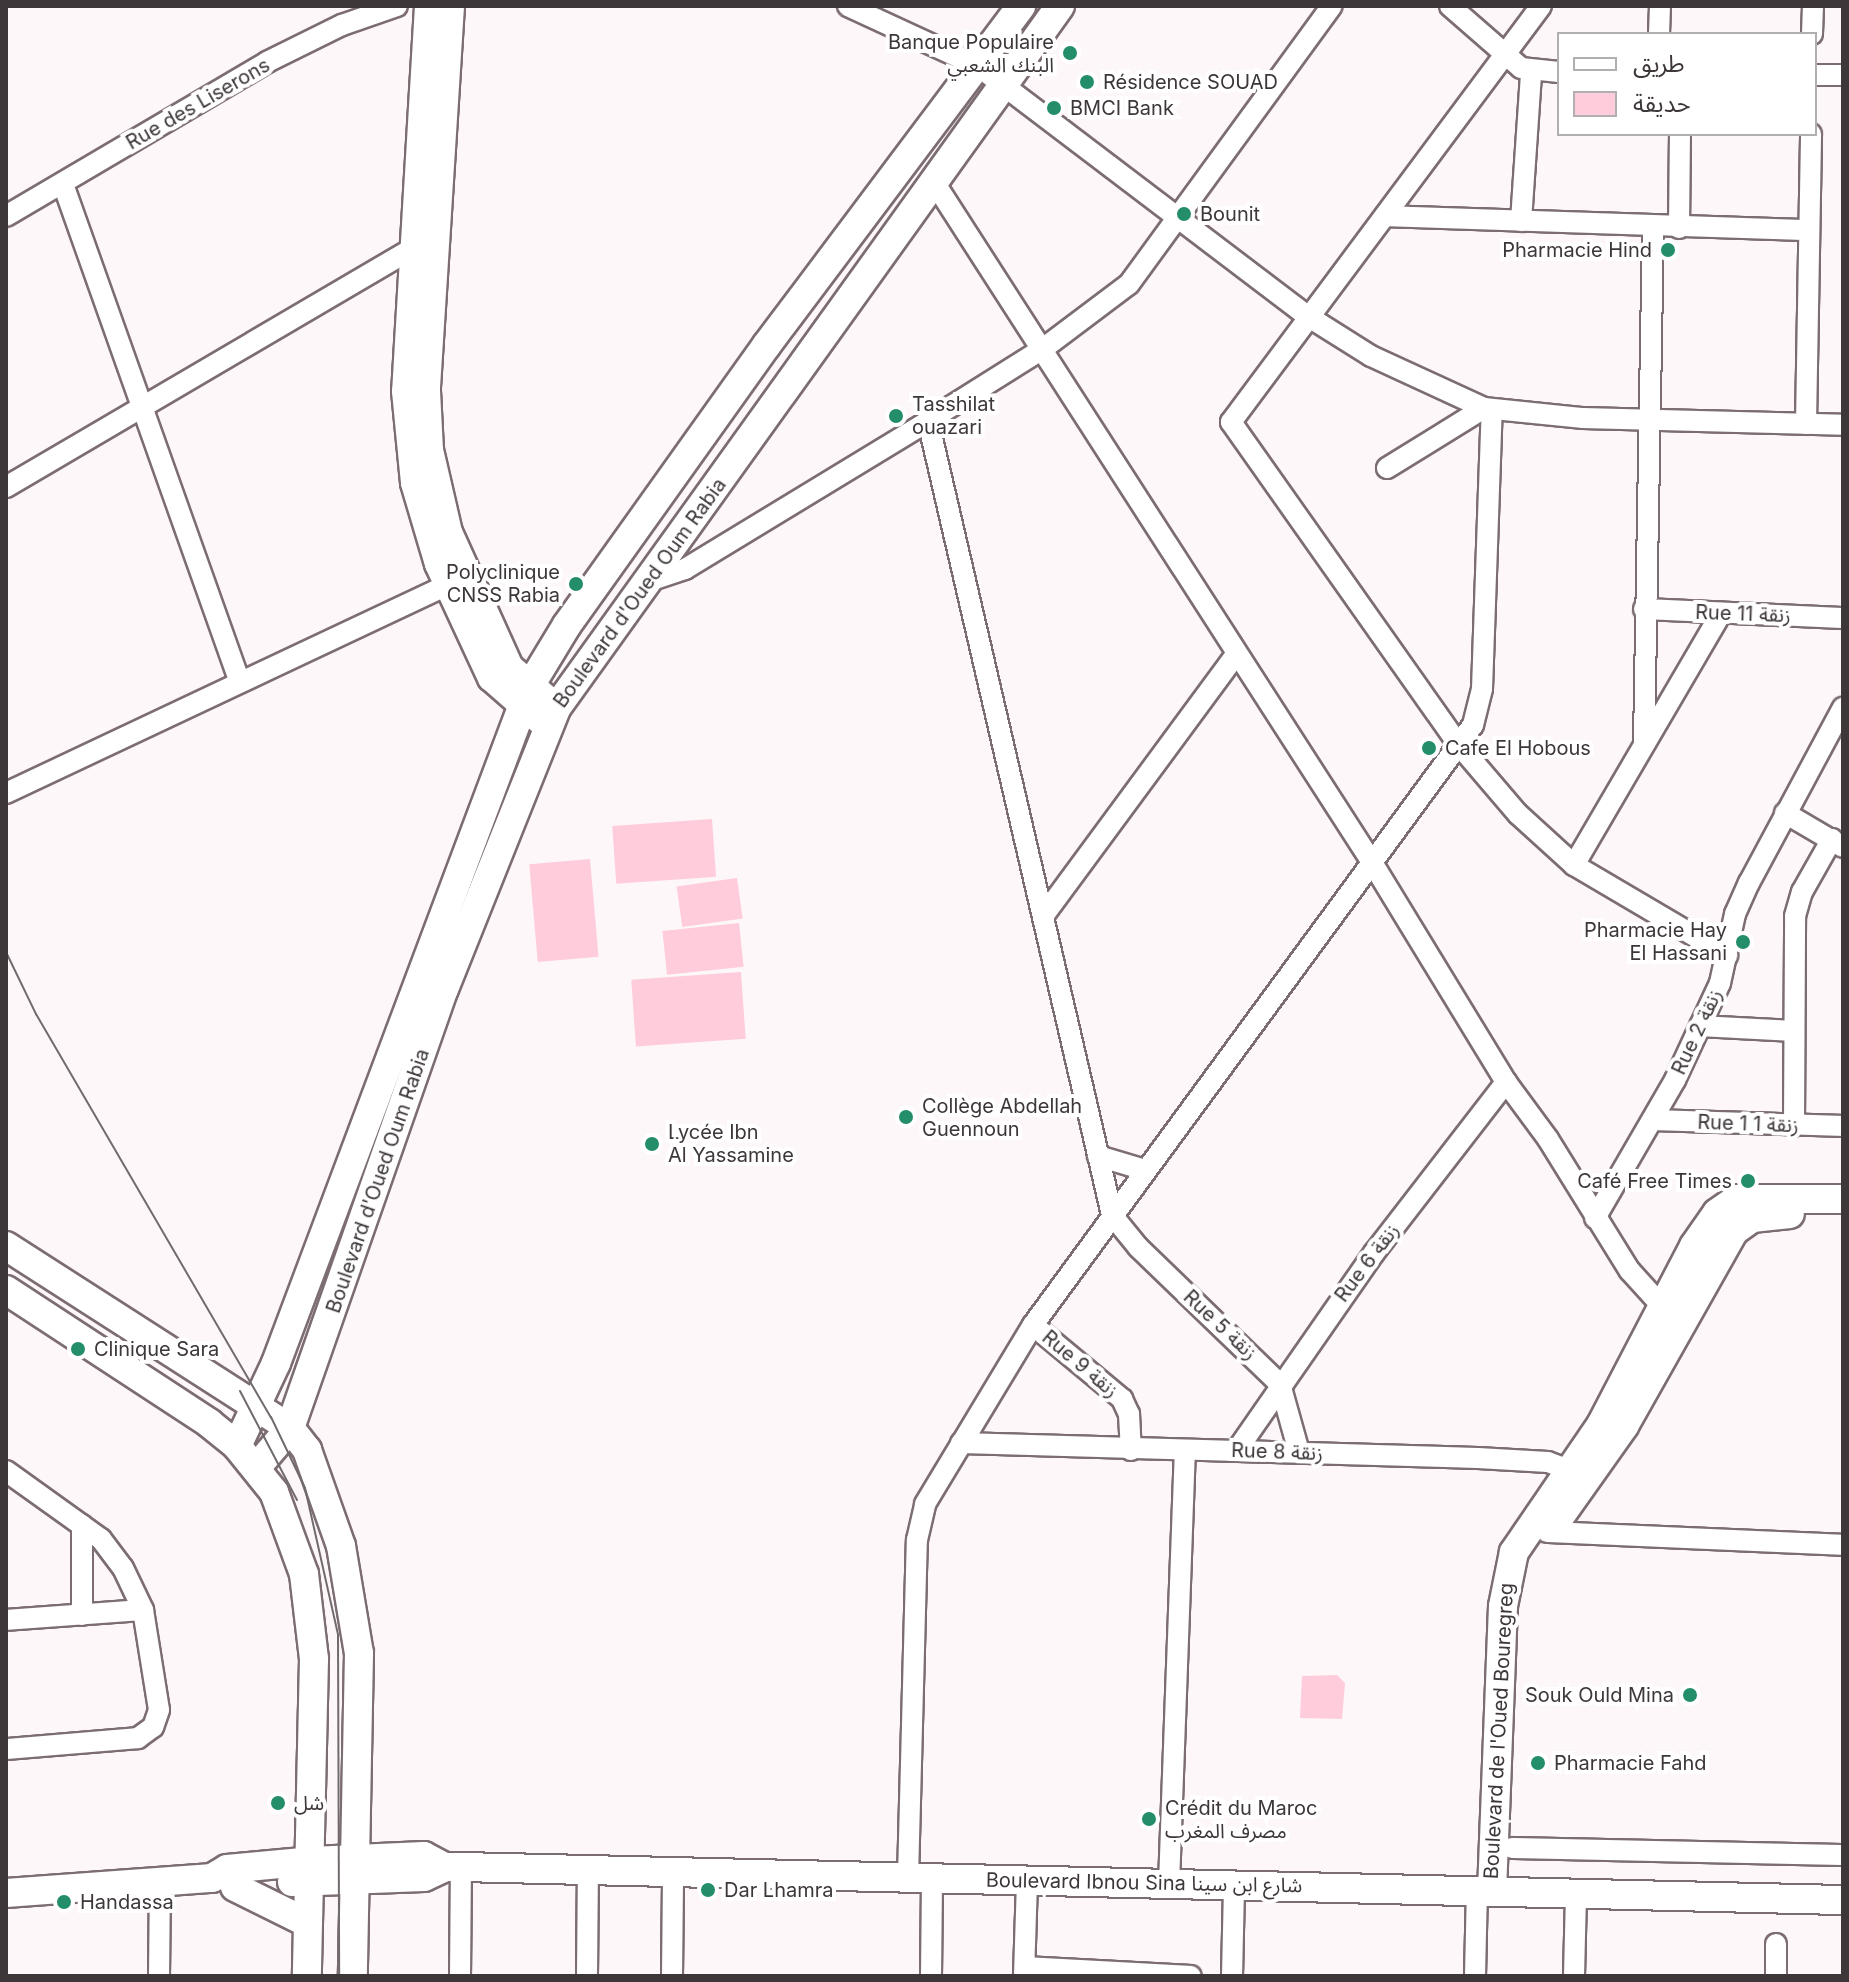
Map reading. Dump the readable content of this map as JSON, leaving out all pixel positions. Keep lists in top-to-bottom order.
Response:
{
  "streets": {
    "main road": ["Boulevard d'Oued Oum Rabia", "Boulevard de l'Oued Bouregreg", "Boulevard Ibnou Sina شارع ابن سينا"],
    "street": [
      "Rue des Liserons",
      "Rue 11 زنقة",
      "Rue 2 زنقة",
      "Rue 1 زنقة 1",
      "Rue 6 زنقة",
      "Rue 5 زنقة",
      "Rue 9 زنقة",
      "Rue 8 زنقة"
    ]
  },
  "crossings": [
    ["Rue 2 زنقة", "Rue 1 زنقة 1"],
    ["Rue 6 زنقة", "Rue 5 زنقة"],
    ["Rue 6 زنقة", "Rue 8 زنقة"],
    ["Rue 9 زنقة", "Rue 8 زنقة"],
    ["Rue 8 زنقة", "Boulevard de l'Oued Bouregreg"],
    ["Boulevard de l'Oued Bouregreg", "Boulevard Ibnou Sina شارع ابن سينا"]
  ],
  "places": [
    "Banque Populaire البنك الشعبي",
    "Résidence SOUAD",
    "BMCI Bank",
    "Bounit",
    "Pharmacie Hind",
    "Tasshilat ouazari",
    "Polyclinique CNSS Rabia",
    "Cafe El Hobous",
    "Pharmacie Hay El Hassani",
    "Collège Abdellah Guennoun",
    "Lycée Ibn Al Yassamine",
    "Café Free Times",
    "Clinique Sara",
    "Souk Ould Mina",
    "Pharmacie Fahd",
    "شل",
    "Crédit du Maroc مصرف المغرب",
    "Dar Lhamra",
    "Handassa"
  ],
  "legend": ["طريق", "حديقة"]
}
